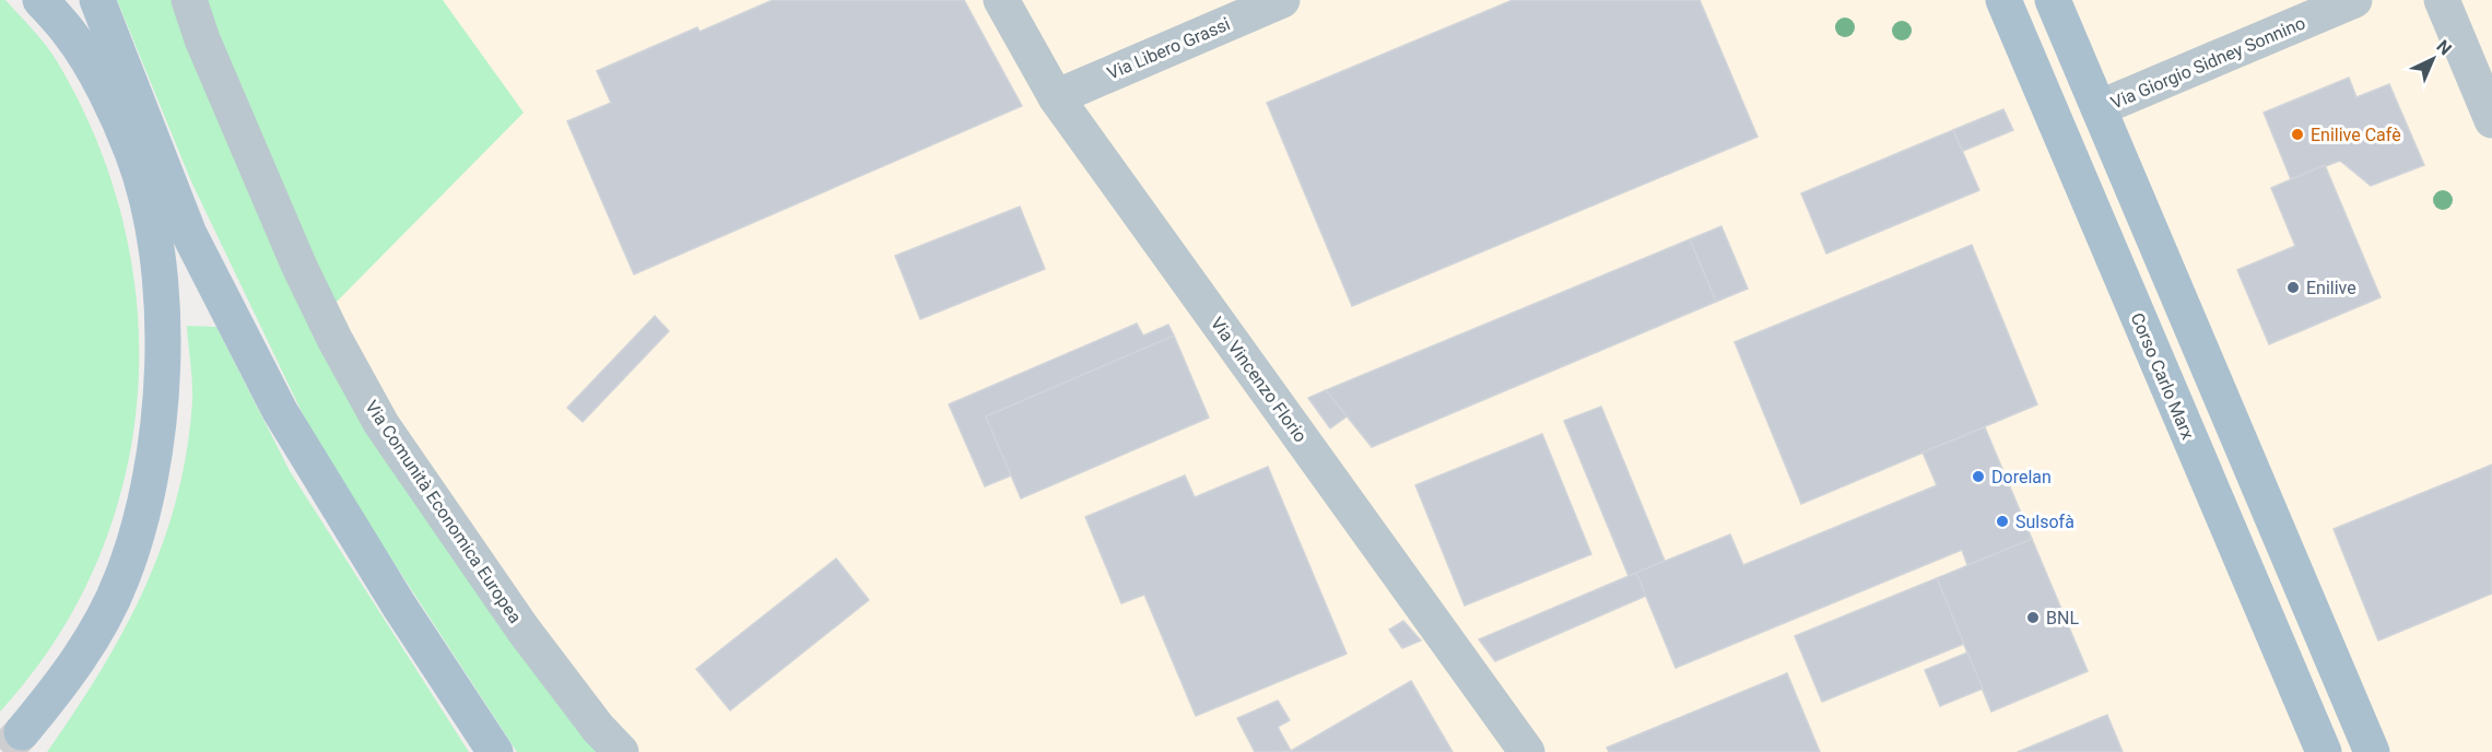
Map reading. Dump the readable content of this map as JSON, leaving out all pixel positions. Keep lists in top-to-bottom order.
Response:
{
  "streets": {
    "main road": ["Corso Carlo Marx"],
    "street": [
      "Via Libero Grassi",
      "Via Giorgio Sidney Sonnino",
      "Via Vincenzo Florio",
      "Via Comunità Economica Europea"
    ]
  },
  "crossings": [
    ["Via Libero Grassi", "Via Vincenzo Florio"]
  ],
  "places": [
    "Enilive Cafè",
    "Enilive",
    "Dorelan",
    "Sulsofà",
    "BNL"
  ],
  "north": "top right"
}
